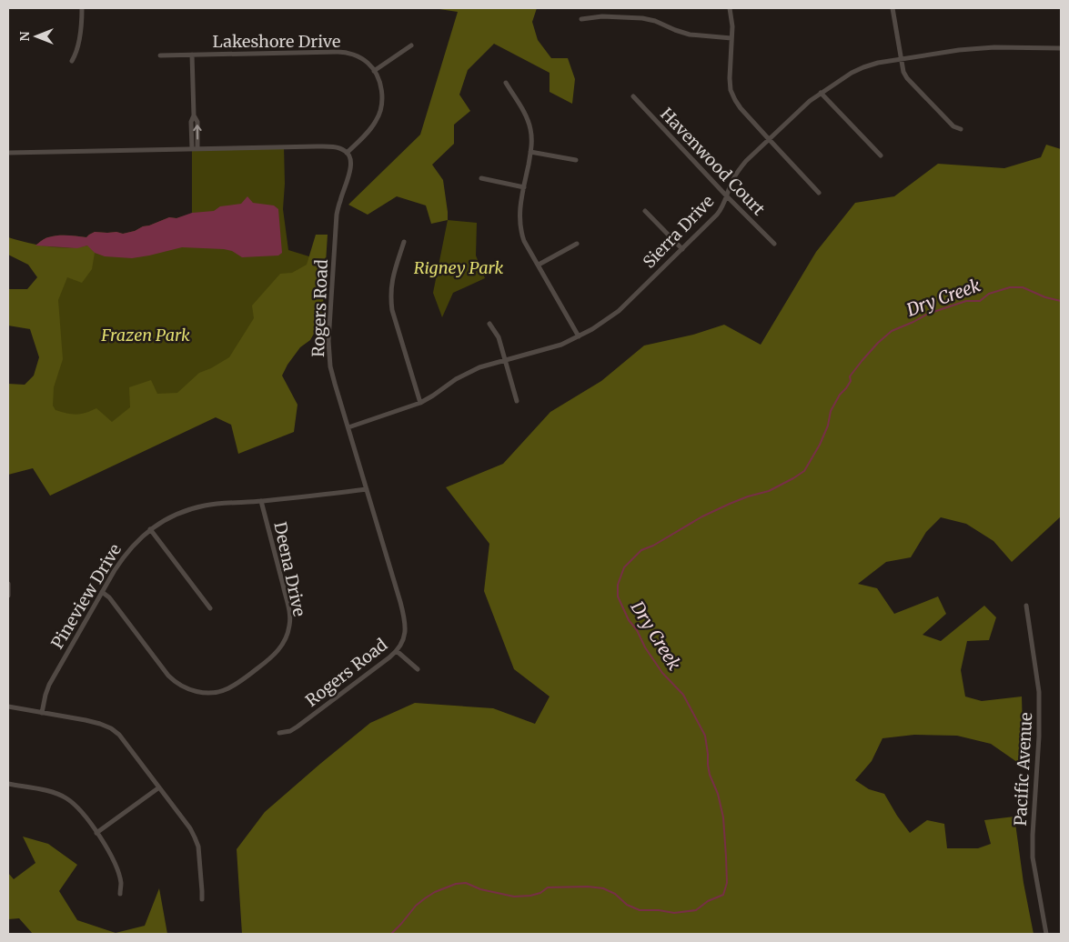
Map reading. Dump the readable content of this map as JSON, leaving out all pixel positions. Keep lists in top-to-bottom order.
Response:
{
  "streets": {
    "street": [
      "Lakeshore Drive",
      "Havenwood Court",
      "Sierra Drive",
      "Rogers Road",
      "Deena Drive",
      "Pineview Drive",
      "Pacific Avenue"
    ]
  },
  "crossings": [
    ["Lakeshore Drive", "Rogers Road"],
    ["Havenwood Court", "Sierra Drive"],
    ["Sierra Drive", "Rogers Road"],
    ["Rogers Road", "Pineview Drive"],
    ["Deena Drive", "Pineview Drive"]
  ],
  "water": ["Dry Creek"],
  "parks": ["Rigney Park", "Frazen Park"],
  "north": "left"
}
